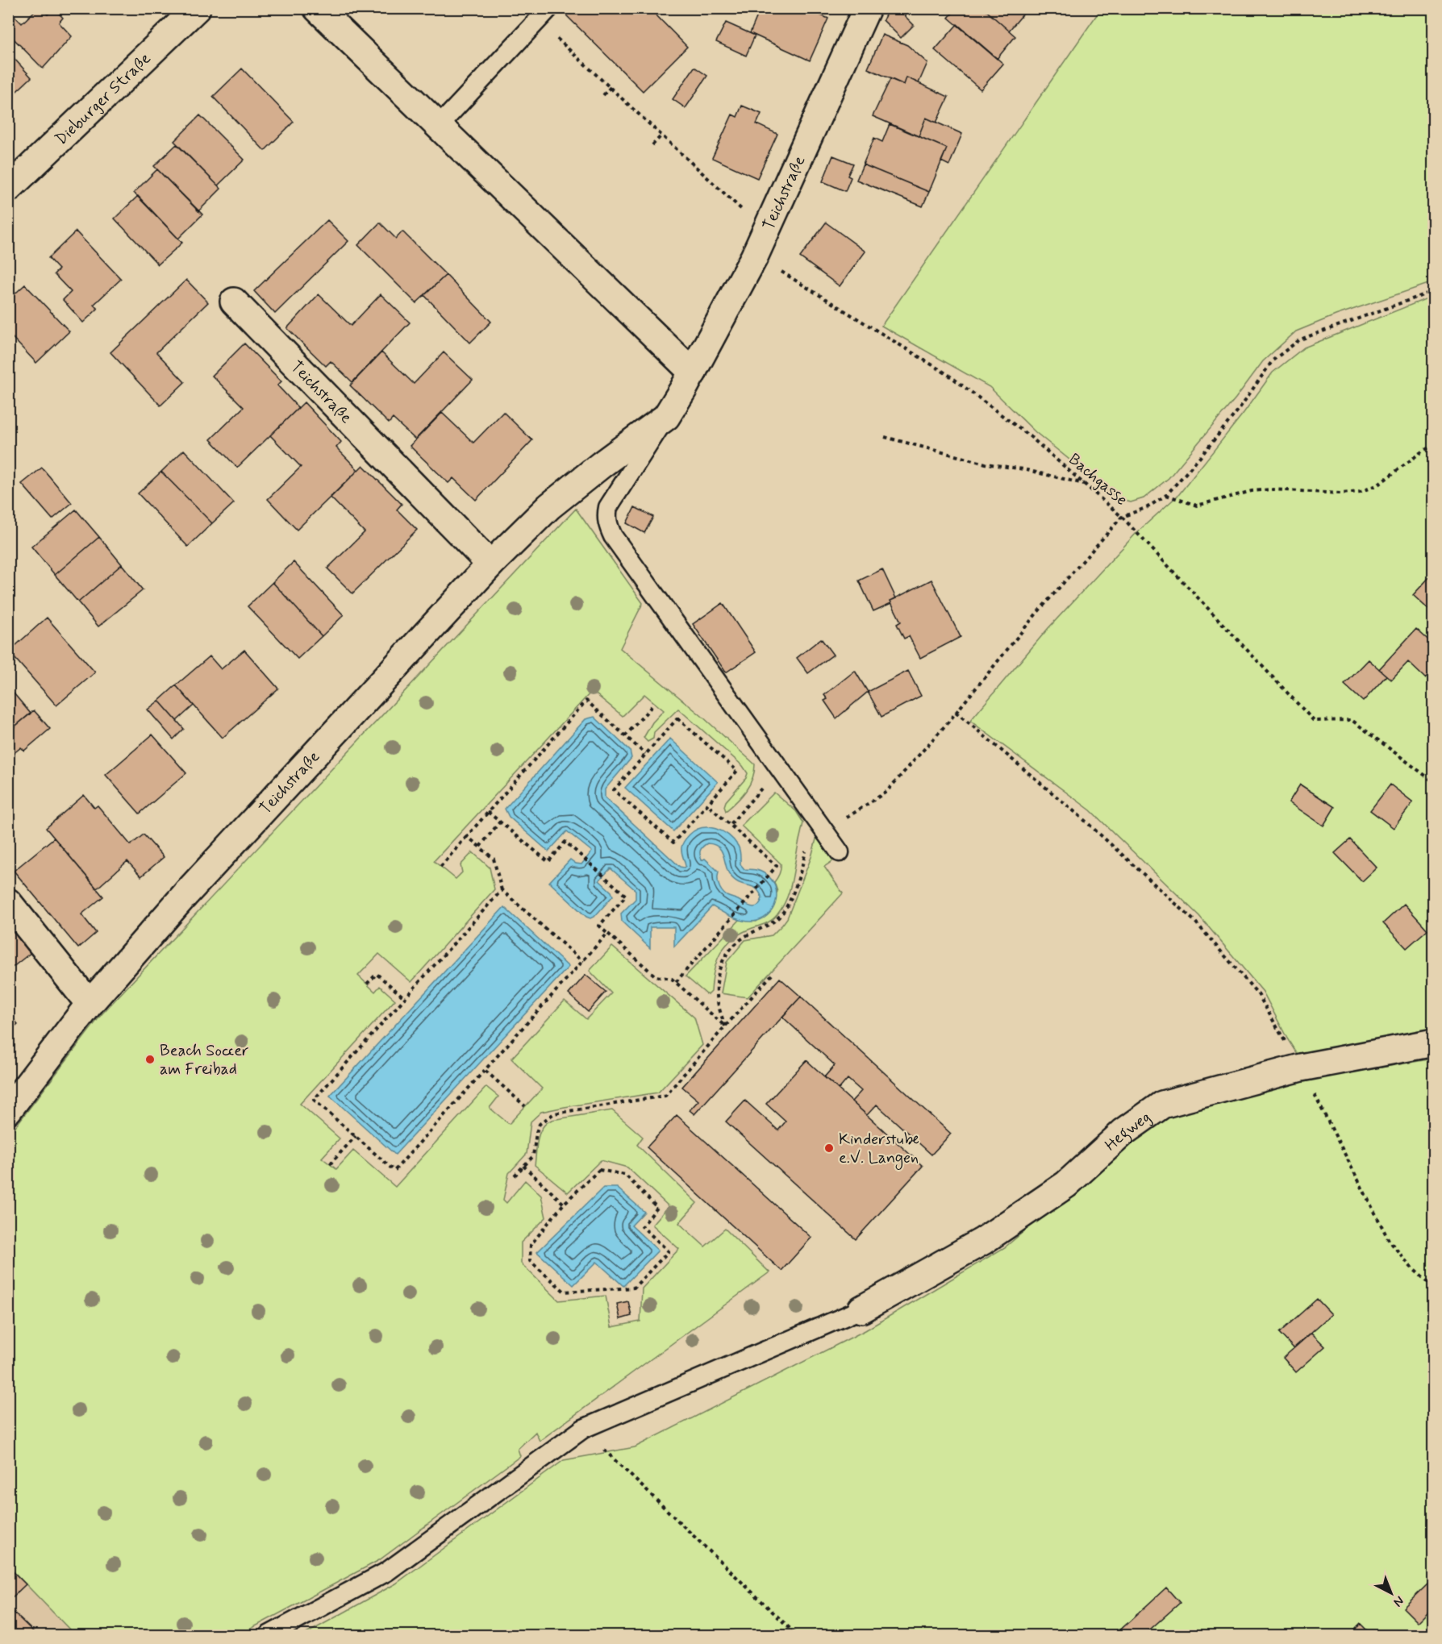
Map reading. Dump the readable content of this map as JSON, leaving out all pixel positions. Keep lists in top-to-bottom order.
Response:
{
  "streets": {
    "street": ["Dieburger Straße", "Teichstraße", "Hegweg"],
    "path": ["Bachgasse"]
  },
  "crossings": [
    ["Teichstraße", "Bachgasse"]
  ],
  "places": ["Beach Soccer am Freibad", "Kinderstube e.V. Langen"],
  "north": "bottom right"
}
